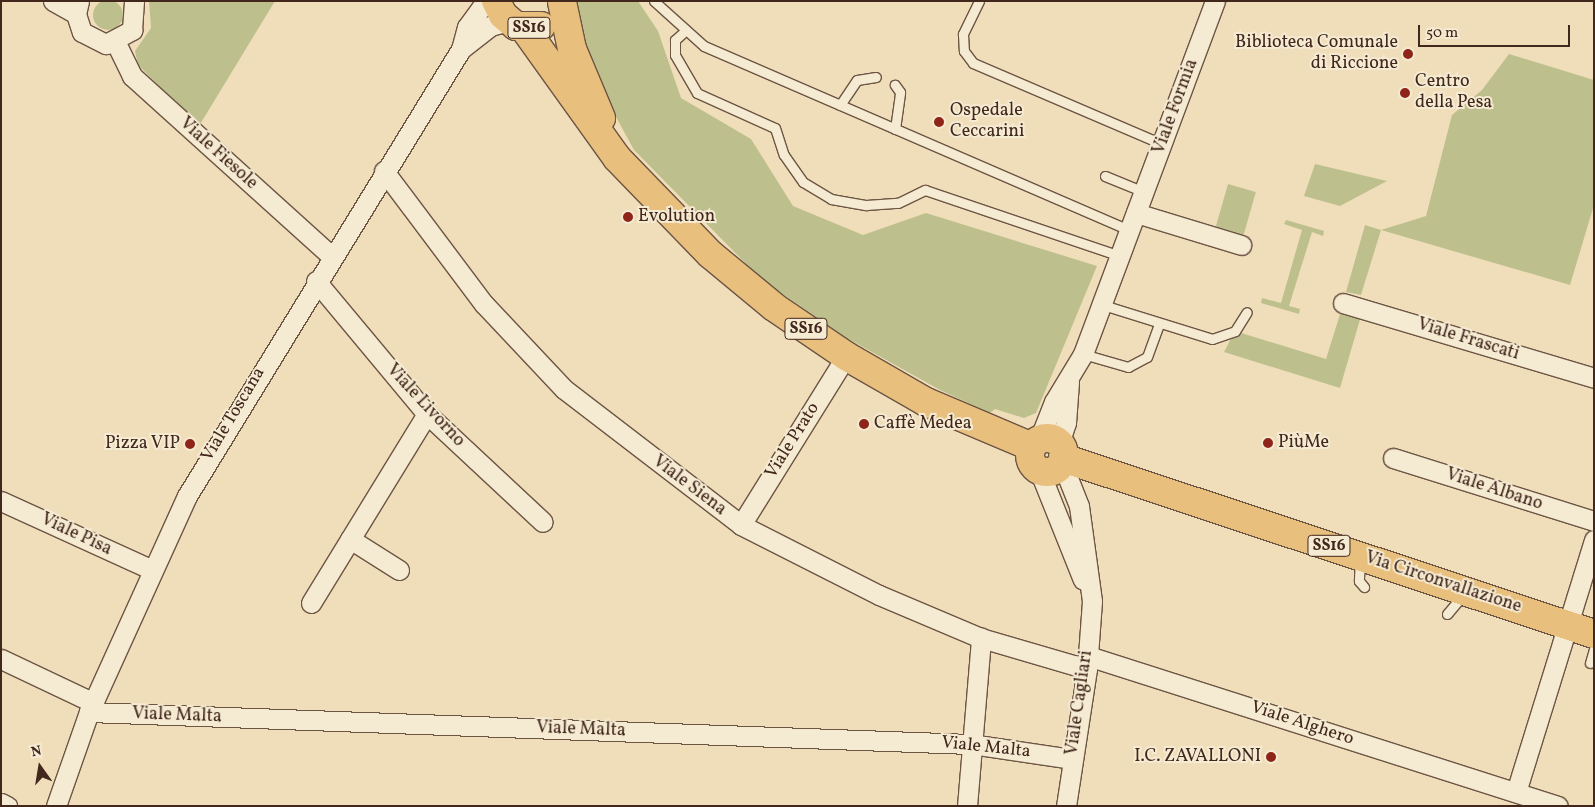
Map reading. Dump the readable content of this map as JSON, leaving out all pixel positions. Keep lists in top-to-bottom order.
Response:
{
  "streets": {
    "main road": ["SS16", "Via Circonvallazione"],
    "street": [
      "Viale Formia",
      "Viale Fiesole",
      "Viale Frascati",
      "Viale Livorno",
      "Viale Toscana",
      "Viale Prato",
      "Viale Siena",
      "Viale Albano",
      "Viale Pisa",
      "Viale Cagliari",
      "Viale Malta",
      "Viale Alghero"
    ]
  },
  "crossings": [
    ["Viale Formia", "Via Circonvallazione"],
    ["Viale Formia", "Viale Cagliari"],
    ["Viale Fiesole", "Viale Toscana"],
    ["Viale Livorno", "Viale Toscana"],
    ["Viale Toscana", "Viale Siena"],
    ["Viale Toscana", "Viale Pisa"],
    ["Viale Toscana", "Via Circonvallazione"],
    ["Viale Toscana", "Viale Malta"],
    ["Viale Prato", "Viale Siena"],
    ["Viale Prato", "Via Circonvallazione"],
    ["Viale Siena", "Viale Cagliari"],
    ["Viale Siena", "Viale Alghero"],
    ["Via Circonvallazione", "Viale Cagliari"],
    ["Viale Cagliari", "Viale Malta"],
    ["Viale Cagliari", "Viale Alghero"]
  ],
  "places": [
    "Biblioteca Comunale di Riccione",
    "Centro della Pesa",
    "Ospedale Ceccarini",
    "Evolution",
    "Caffè Medea",
    "PiùMe",
    "Pizza VIP",
    "I.C. ZAVALLONI"
  ],
  "scale_bar": "50 m",
  "north": "top"
}
